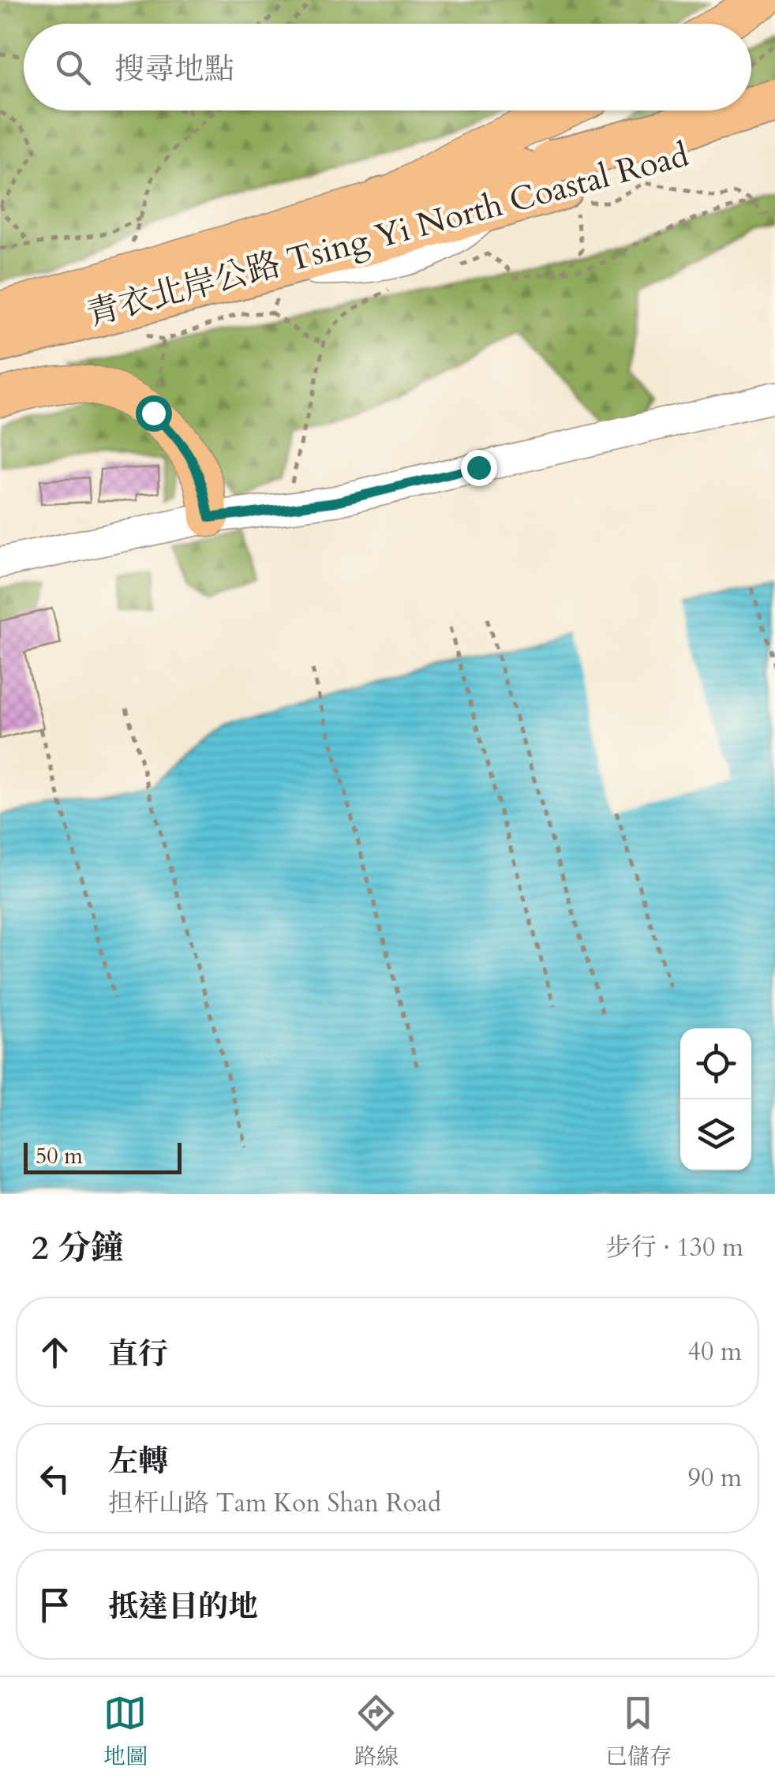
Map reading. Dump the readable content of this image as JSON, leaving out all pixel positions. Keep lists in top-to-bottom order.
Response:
{
  "streets": {
    "highway": ["青衣北岸公路 Tsing Yi North Coastal Road"]
  },
  "scale_bar": "50 m",
  "page": {
    "search": "搜尋地點",
    "scale": "50 m",
    "heading": ["2 分鐘", "步行 · 130 m"],
    "list": [
      ["直行", "40 m"],
      ["左轉", "担杆山路 Tam Kon Shan Road", "90 m"],
      "抵達目的地"
    ],
    "nav": ["地圖", "路線", "已儲存"]
  }
}
